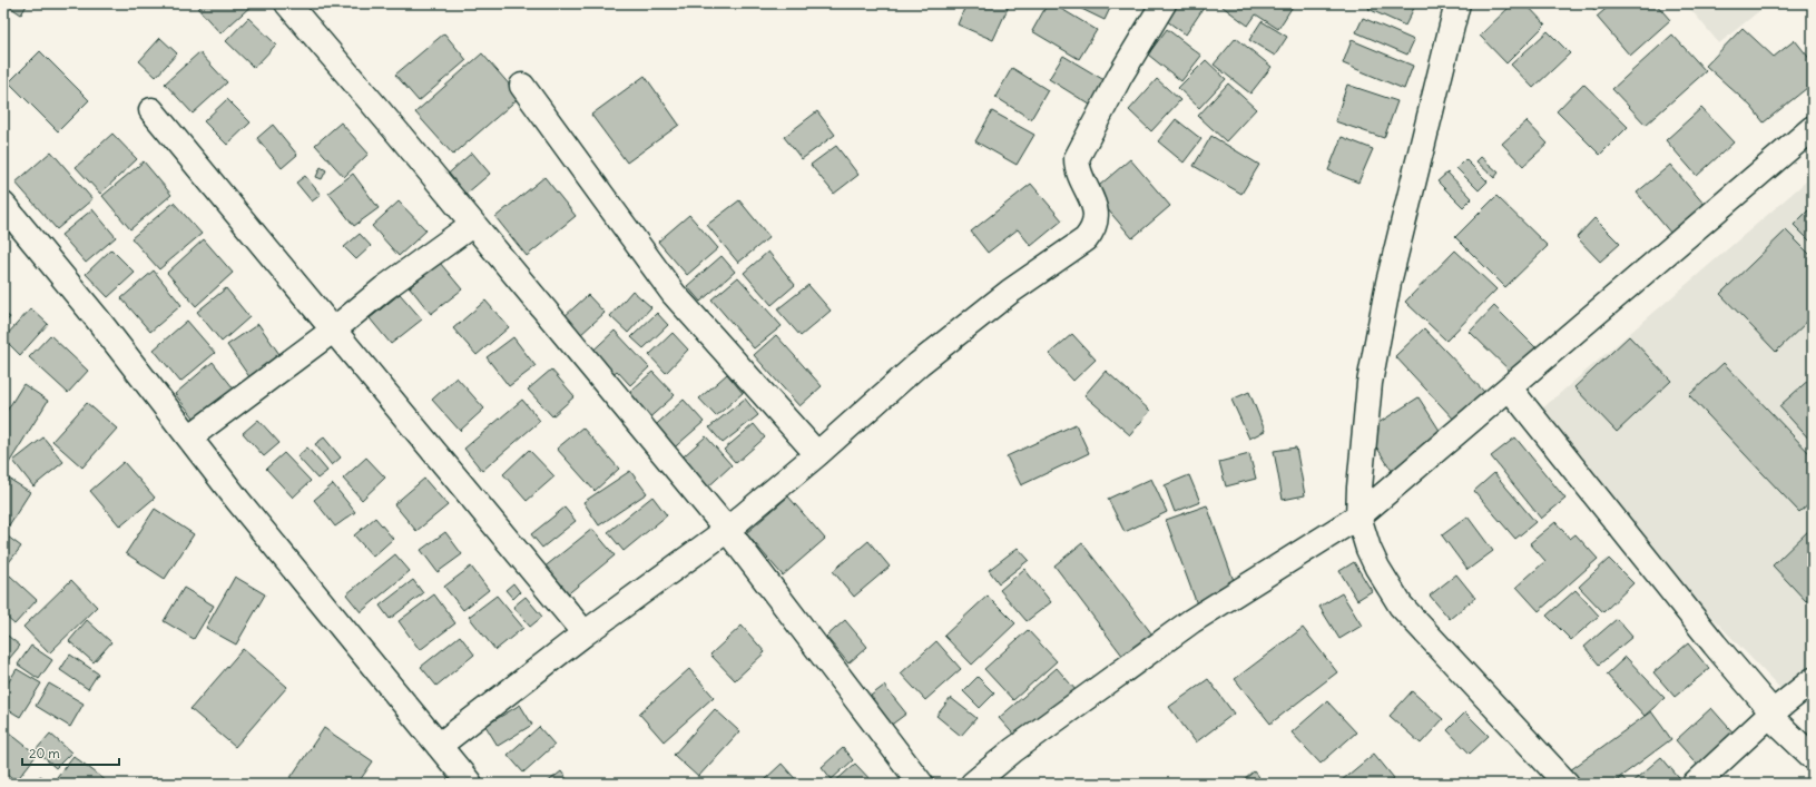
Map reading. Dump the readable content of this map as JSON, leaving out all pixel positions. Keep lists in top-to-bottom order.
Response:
{
  "scale_bar": "20 m"
}
